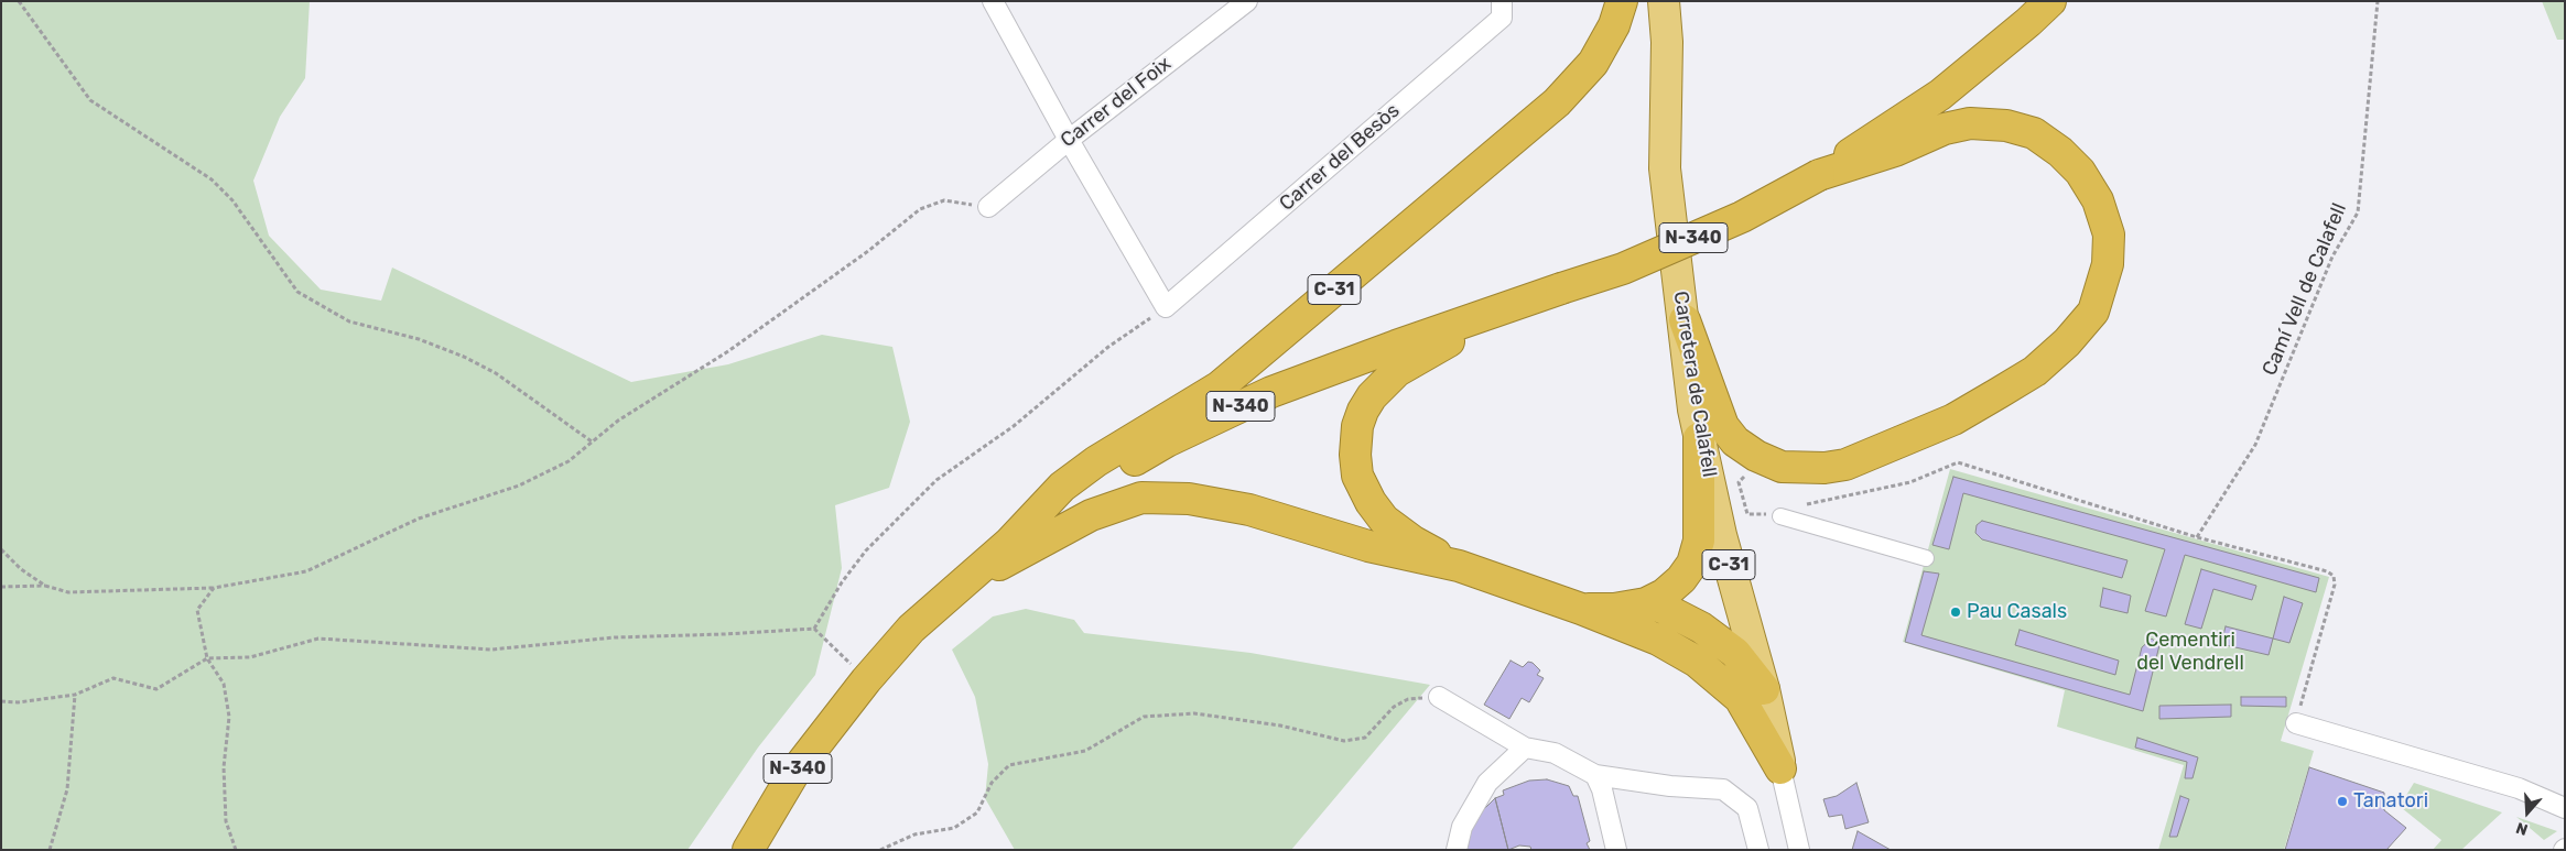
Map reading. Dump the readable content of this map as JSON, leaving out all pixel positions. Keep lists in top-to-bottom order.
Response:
{
  "streets": {
    "highway": ["N-340", "C-31"],
    "main road": ["Carretera de Calafell"],
    "street": ["Carrer del Foix", "Carrer del Besòs"],
    "path": ["Camí Vell de Calafell"]
  },
  "crossings": [
    ["N-340", "C-31"]
  ],
  "parks": ["Cementiri del Vendrell"],
  "places": ["Pau Casals", "Tanatori"],
  "north": "bottom"
}
